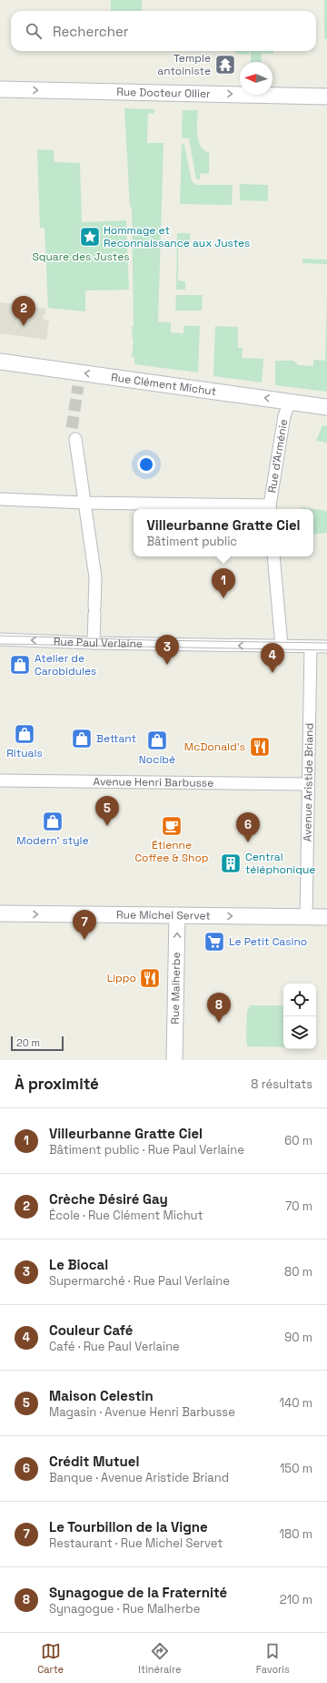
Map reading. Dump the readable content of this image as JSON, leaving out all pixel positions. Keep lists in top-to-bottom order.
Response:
{
  "streets": {
    "street": [
      "Rue Docteur Ollier",
      "Rue Clément Michut",
      "Rue d'Arménie",
      "Rue Paul Verlaine",
      "Avenue Henri Barbusse",
      "Avenue Aristide Briand",
      "Rue Michel Servet",
      "Rue Malherbe"
    ]
  },
  "crossings": [
    ["Rue Clément Michut", "Rue d'Arménie"],
    ["Rue Paul Verlaine", "Avenue Aristide Briand"],
    ["Avenue Henri Barbusse", "Avenue Aristide Briand"],
    ["Avenue Aristide Briand", "Rue Michel Servet"],
    ["Rue Michel Servet", "Rue Malherbe"]
  ],
  "one_way": [
    "Rue Docteur Ollier",
    "Rue Paul Verlaine",
    "Rue Michel Servet",
    "Rue Malherbe"
  ],
  "parks": ["Square des Justes"],
  "places": {
    "temple": ["Temple antoiniste"],
    "place": ["Hommage et Reconnaissance aux Justes"],
    "shop": [
      "Atelier de Carobidules",
      "Rituals",
      "Bettant",
      "Nocibé",
      "Modern' style"
    ],
    "restaurant": ["McDonald's", "Lippo"],
    "cafe": ["Étienne Coffee & Shop"],
    "building": ["Central téléphonique"],
    "supermarket": ["Le Petit Casino"]
  },
  "scale_bar": "20 m",
  "north": "left",
  "page": {
    "search": "Rechercher",
    "pins": [
      "2",
      "1",
      "3",
      "4",
      "5",
      "6",
      "7",
      "8"
    ],
    "popup": ["Villeurbanne Gratte Ciel", "Bâtiment public"],
    "scale": "20 m",
    "heading": ["À proximité", "8 résultats"],
    "list": [
      {
        "mark": "1",
        "name": "Villeurbanne Gratte Ciel",
        "note": "Bâtiment public · Rue Paul Verlaine",
        "value": "60 m"
      },
      {
        "mark": "2",
        "name": "Crèche Désiré Gay",
        "note": "École · Rue Clément Michut",
        "value": "70 m"
      },
      {
        "mark": "3",
        "name": "Le Biocal",
        "note": "Supermarché · Rue Paul Verlaine",
        "value": "80 m"
      },
      {
        "mark": "4",
        "name": "Couleur Café",
        "note": "Café · Rue Paul Verlaine",
        "value": "90 m"
      },
      {
        "mark": "5",
        "name": "Maison Celestin",
        "note": "Magasin · Avenue Henri Barbusse",
        "value": "140 m"
      },
      {
        "mark": "6",
        "name": "Crédit Mutuel",
        "note": "Banque · Avenue Aristide Briand",
        "value": "150 m"
      },
      {
        "mark": "7",
        "name": "Le Tourbillon de la Vigne",
        "note": "Restaurant · Rue Michel Servet",
        "value": "180 m"
      },
      {
        "mark": "8",
        "name": "Synagogue de la Fraternité",
        "note": "Synagogue · Rue Malherbe",
        "value": "210 m"
      }
    ],
    "nav": ["Carte", "Itinéraire", "Favoris"]
  }
}
